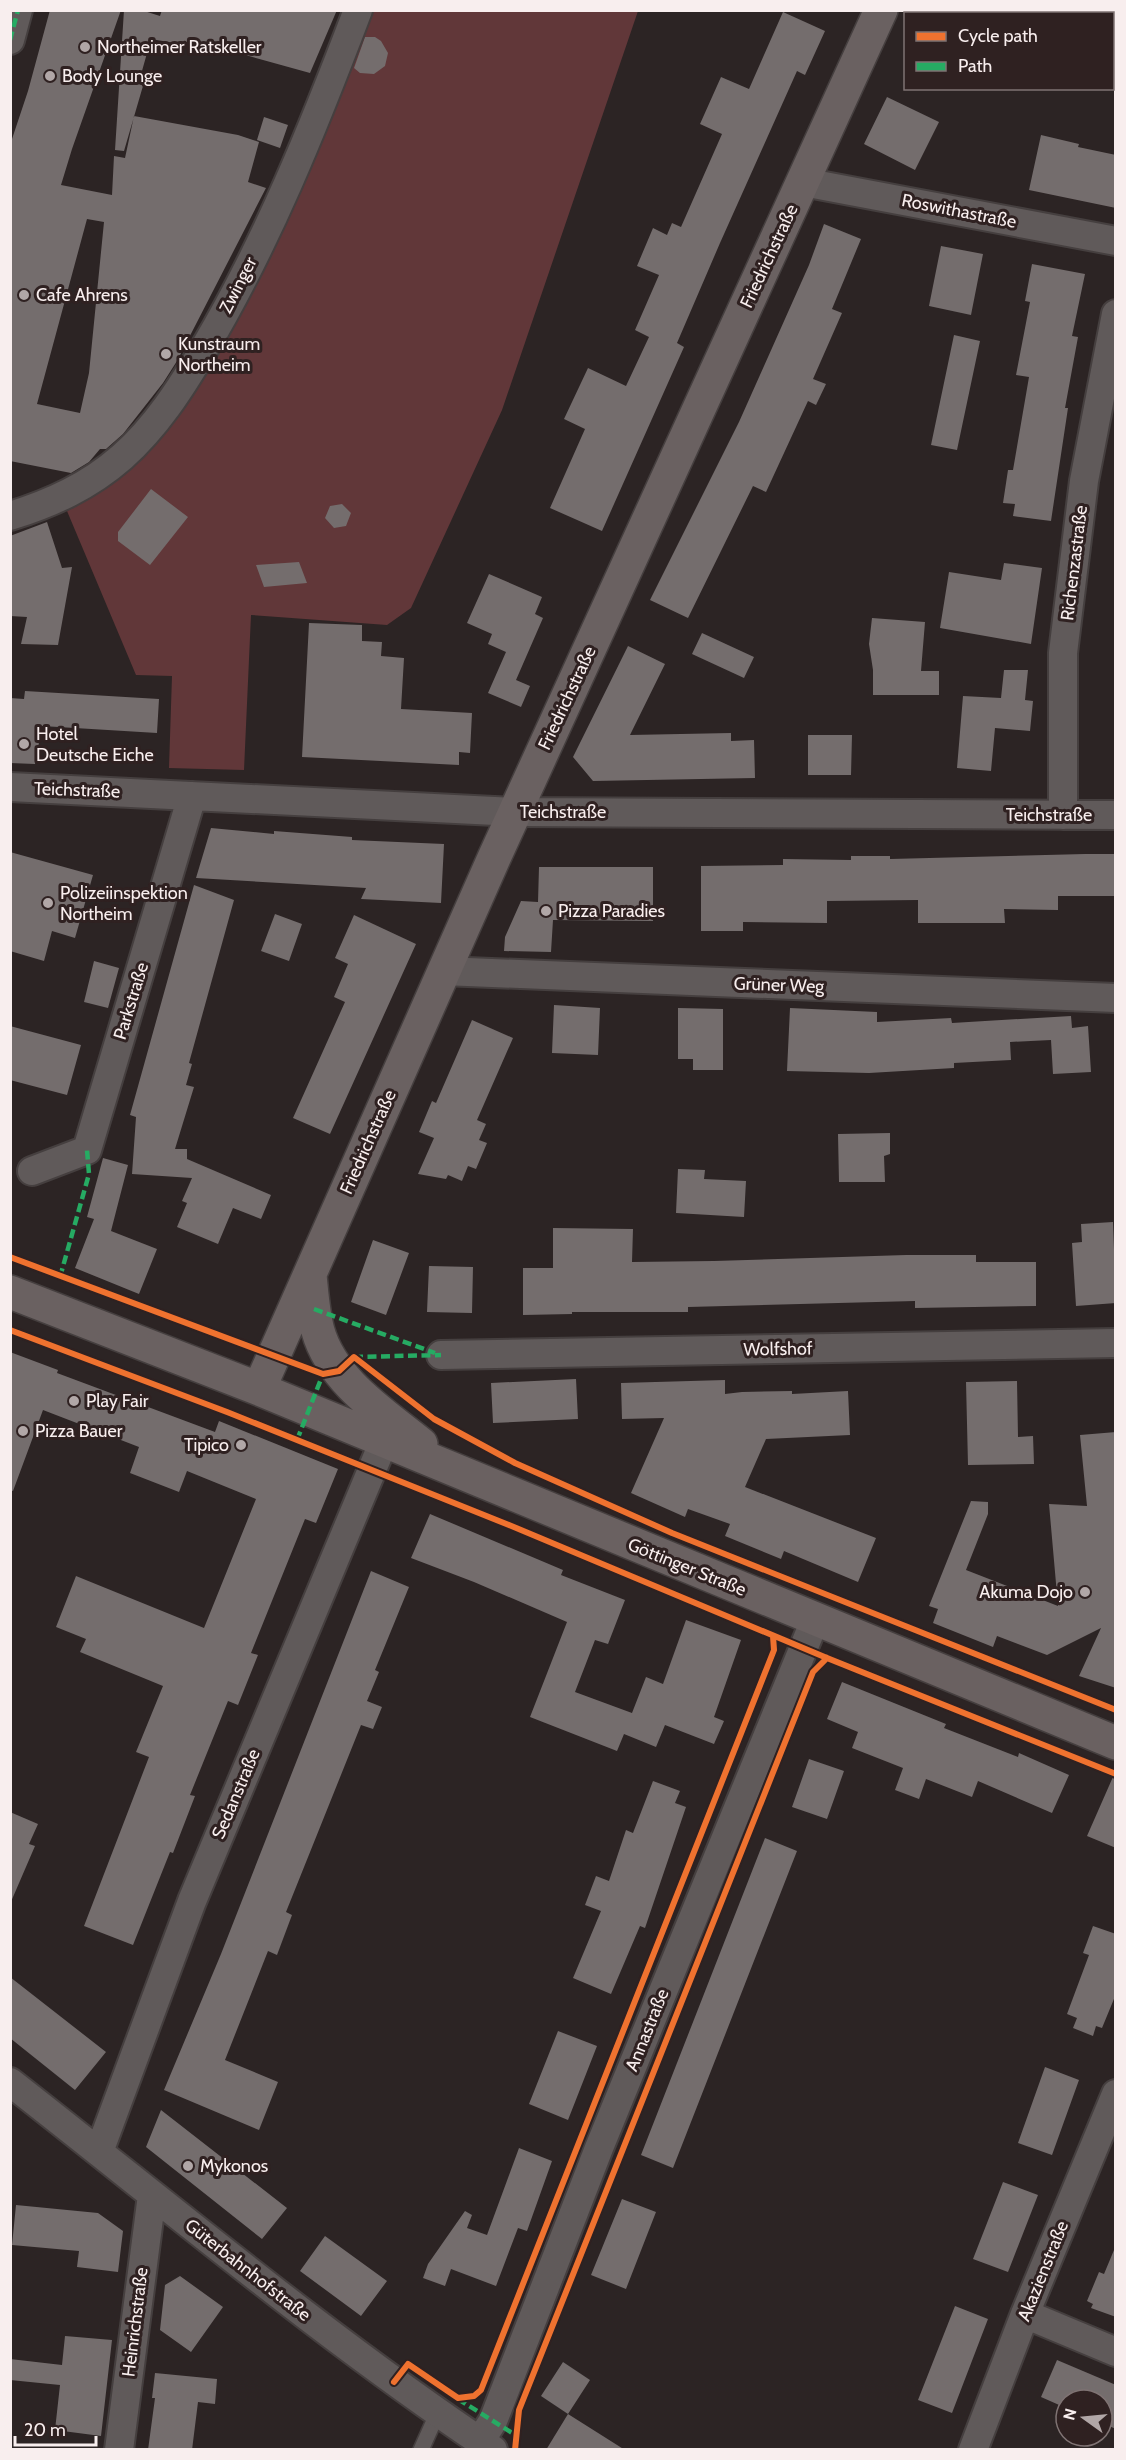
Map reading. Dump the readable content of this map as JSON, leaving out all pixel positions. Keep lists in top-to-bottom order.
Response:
{
  "streets": {
    "street": [
      "Roswithastraße",
      "Friedrichstraße",
      "Zwinger",
      "Richenzastraße",
      "Teichstraße",
      "Grüner Weg",
      "Parkstraße",
      "Wolfshof",
      "Göttinger Straße",
      "Sedanstraße",
      "Annastraße",
      "Güterbahnhofstraße",
      "Akazienstraße",
      "Heinrichstraße"
    ]
  },
  "crossings": [
    ["Roswithastraße", "Friedrichstraße"],
    ["Friedrichstraße", "Teichstraße"],
    ["Friedrichstraße", "Grüner Weg"],
    ["Friedrichstraße", "Göttinger Straße"],
    ["Richenzastraße", "Teichstraße"],
    ["Teichstraße", "Parkstraße"],
    ["Göttinger Straße", "Sedanstraße"],
    ["Göttinger Straße", "Annastraße"],
    ["Sedanstraße", "Güterbahnhofstraße"],
    ["Annastraße", "Güterbahnhofstraße"],
    ["Güterbahnhofstraße", "Heinrichstraße"]
  ],
  "places": [
    "Northeimer Ratskeller",
    "Body Lounge",
    "Cafe Ahrens",
    "Kunstraum Northeim",
    "Hotel Deutsche Eiche",
    "Polizeiinspektion Northeim",
    "Pizza Paradies",
    "Play Fair",
    "Pizza Bauer",
    "Tipico",
    "Akuma Dojo",
    "Mykonos"
  ],
  "legend": ["Cycle path", "Path"],
  "scale_bar": "20 m",
  "north": "left"
}
